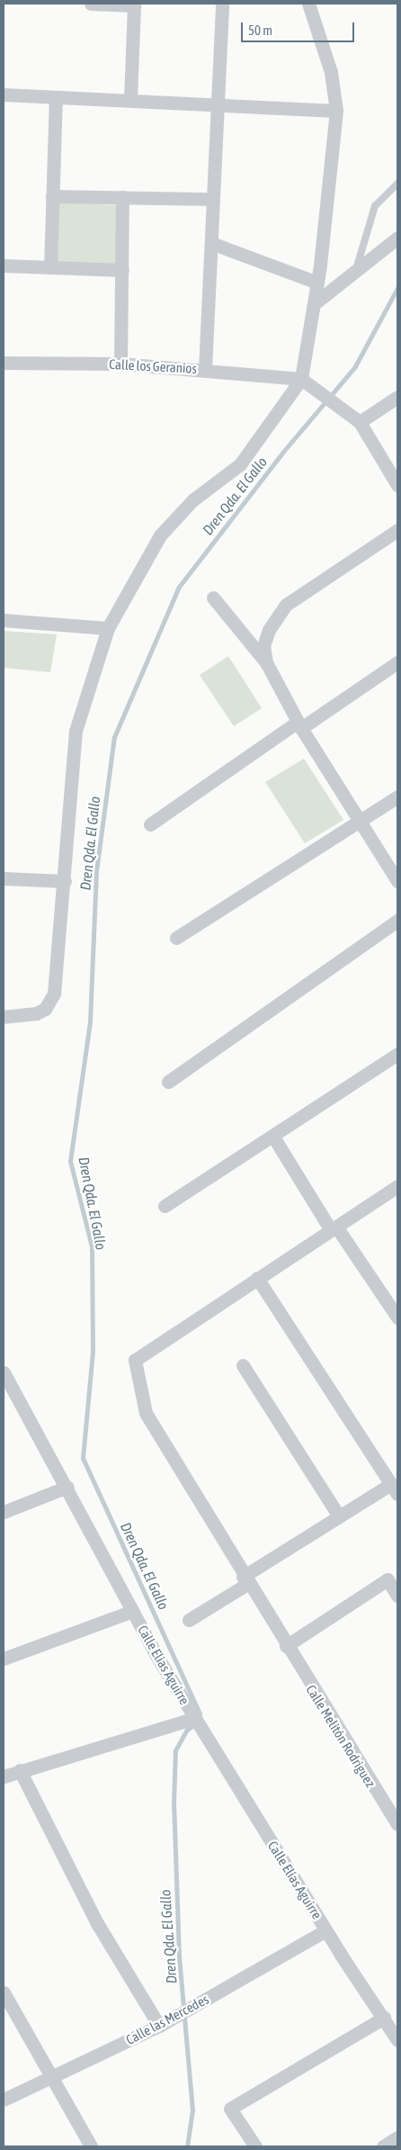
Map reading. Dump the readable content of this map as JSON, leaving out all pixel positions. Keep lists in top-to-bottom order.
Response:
{
  "streets": {
    "street": [
      "Calle los Geranios",
      "Calle Elias Aguirre",
      "Calle Melitón Rodriguez",
      "Calle Elías Aguirre",
      "Calle las Mercedes"
    ]
  },
  "crossings": [
    ["Calle Elias Aguirre", "Calle Elías Aguirre"],
    ["Calle Elías Aguirre", "Calle las Mercedes"]
  ],
  "water": ["Dren Qda. El Gallo"],
  "scale_bar": "50 m"
}
